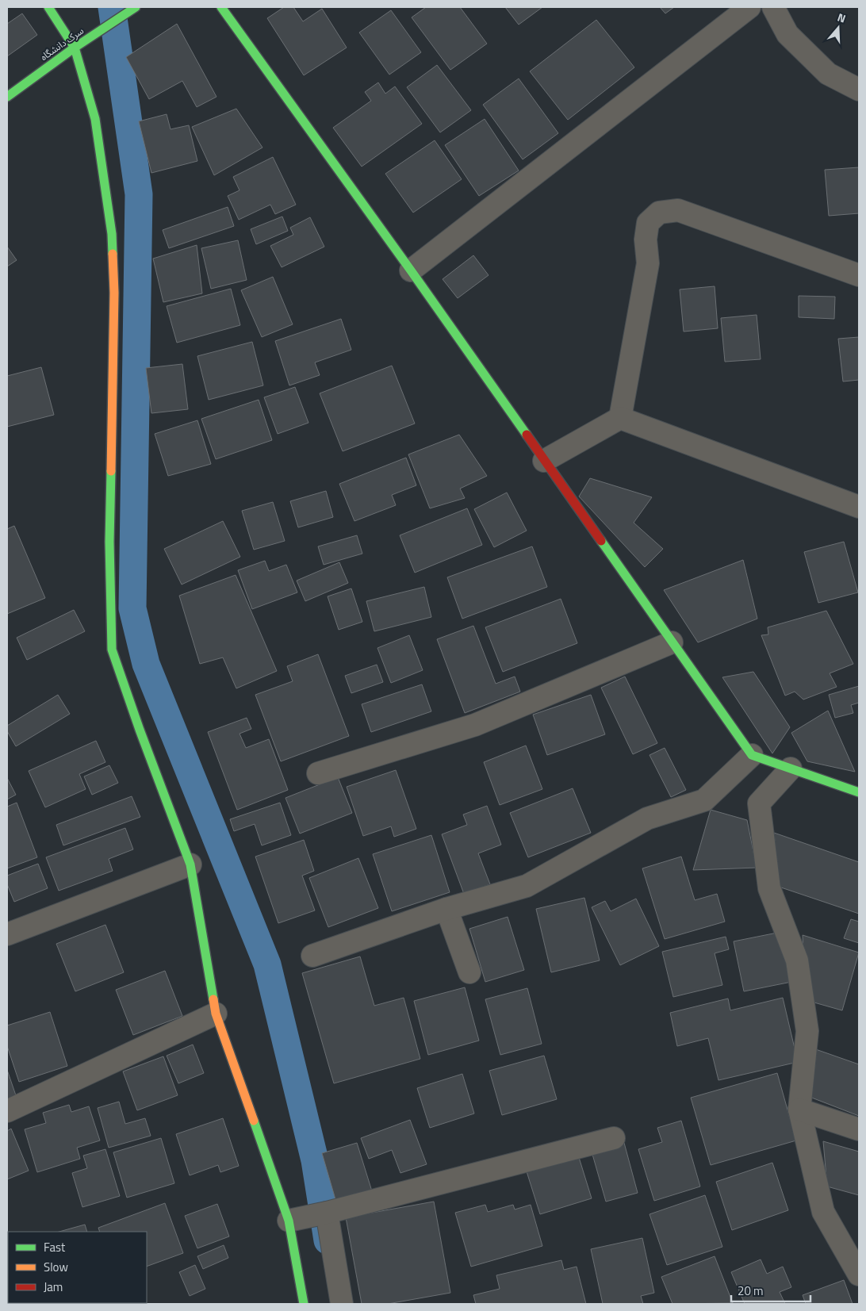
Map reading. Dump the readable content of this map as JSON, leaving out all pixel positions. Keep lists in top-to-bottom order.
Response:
{
  "streets": {
    "street": ["سرک دانشگاه"]
  },
  "legend": ["Fast", "Slow", "Jam"],
  "scale_bar": "20 m",
  "north": "top"
}
